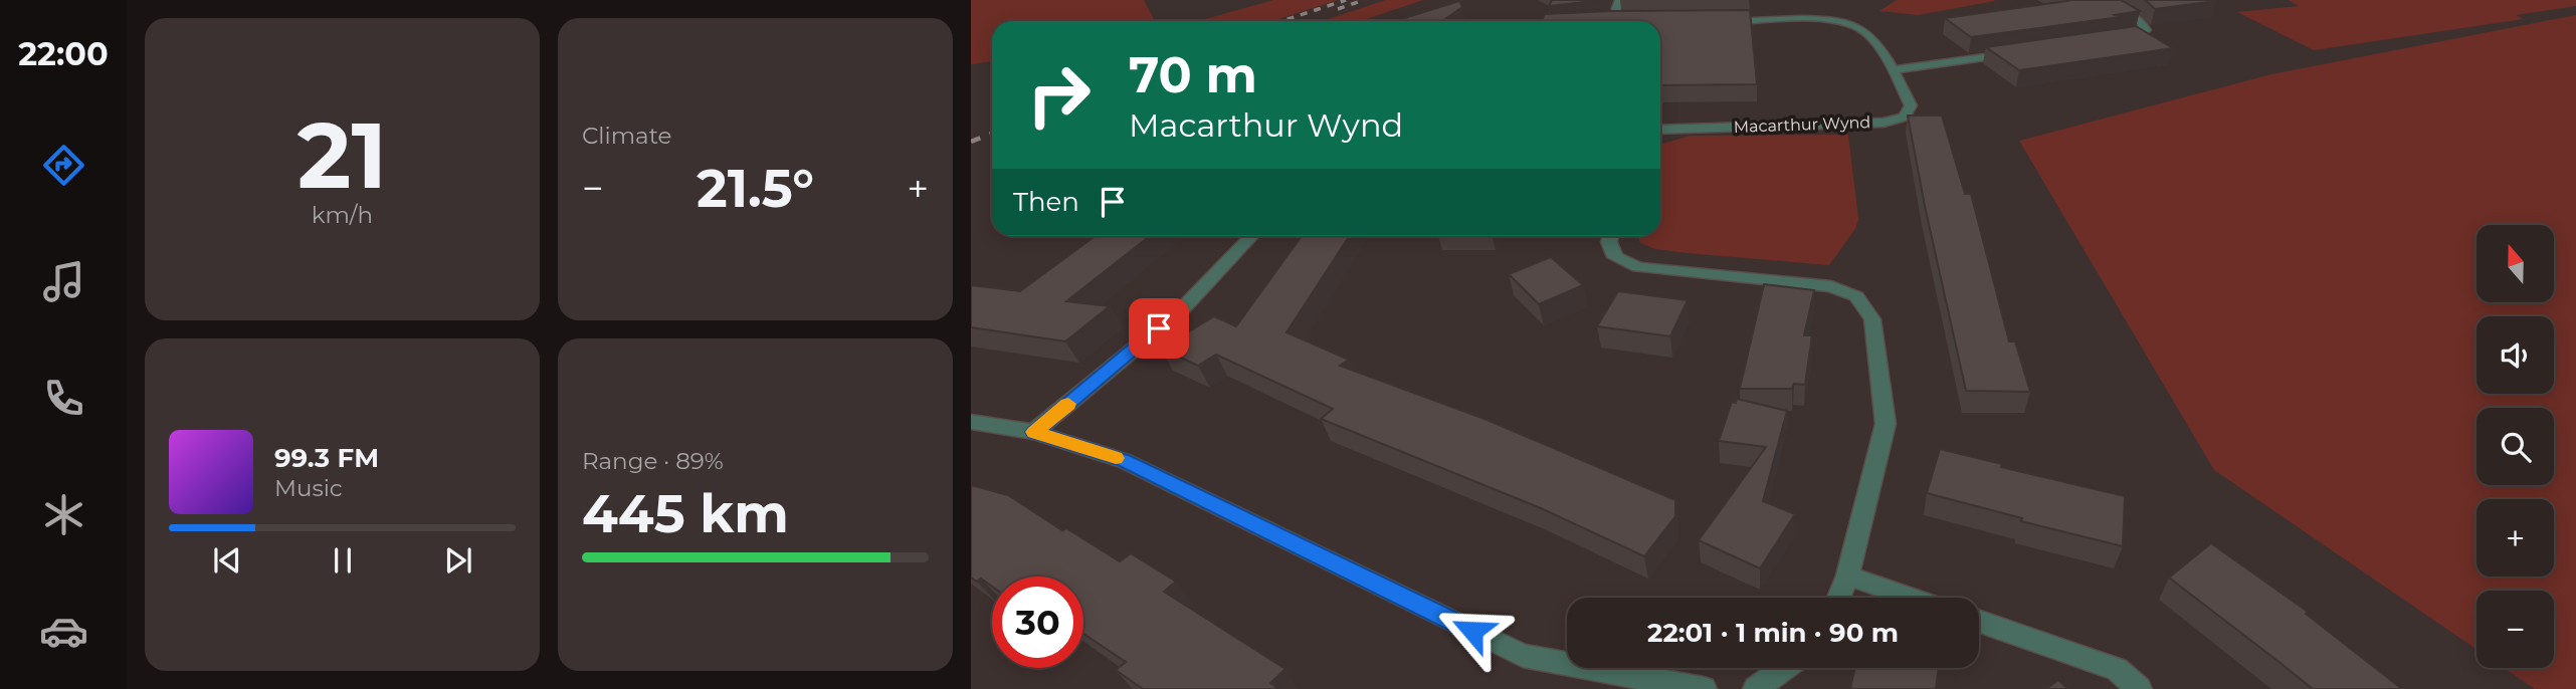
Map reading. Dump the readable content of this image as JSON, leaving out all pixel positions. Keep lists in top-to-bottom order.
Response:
{
  "streets": {
    "street": ["Macarthur Wynd"]
  },
  "north": "top",
  "page": {
    "tabs": "22:00",
    "tile": [
      ["21", "km/h"],
      "Climate",
      ["Range · 89%", "445 km"]
    ],
    "turn": ["70 m", "Macarthur Wynd"],
    "heat": ["−", "21.5°", "+"],
    "then": "Then",
    "map_buttons": ["+", "−"],
    "song": ["99.3 FM", "Music"],
    "limit": "30",
    "trip": "22:01 · 1 min · 90 m"
  }
}
